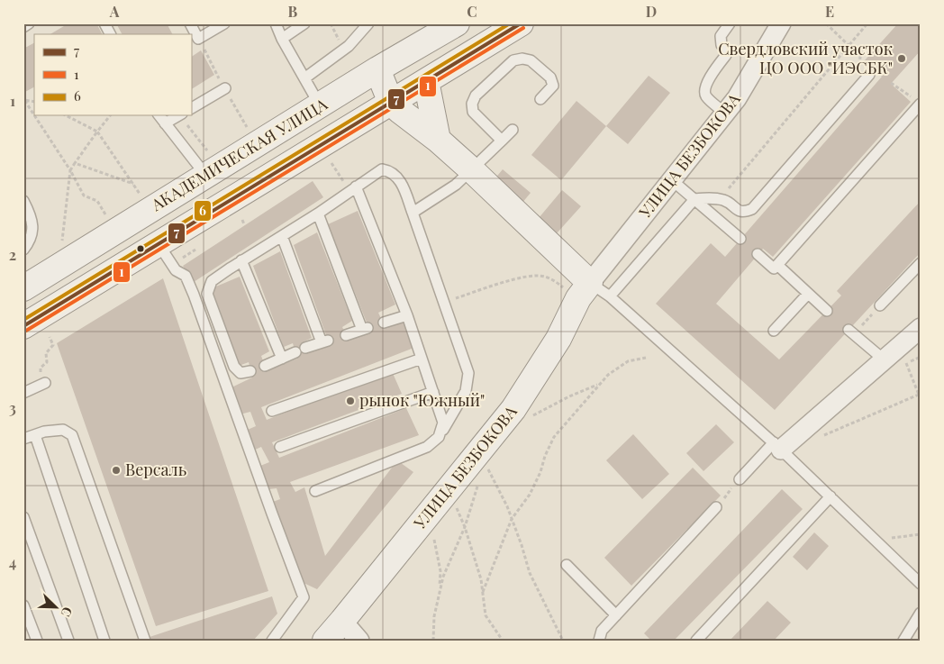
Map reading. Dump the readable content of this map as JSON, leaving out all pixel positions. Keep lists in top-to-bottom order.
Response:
{
  "streets": {
    "main road": ["АКАДЕМИЧЕСКАЯ УЛИЦА", "УЛИЦА БЕЗБОКОВА"]
  },
  "places": ["Свердловский участок ЦО ООО \"ИЭСБК\"", "рынок \"Южный\"", "Версаль"],
  "lines": ["transit line 7", "transit line 6", "transit line 1"],
  "legend": ["7", "1", "6"],
  "north": "bottom right",
  "grid": {
    "columns": [
      "A",
      "B",
      "C",
      "D",
      "E"
    ],
    "rows": [
      "1",
      "2",
      "3",
      "4"
    ]
  }
}
